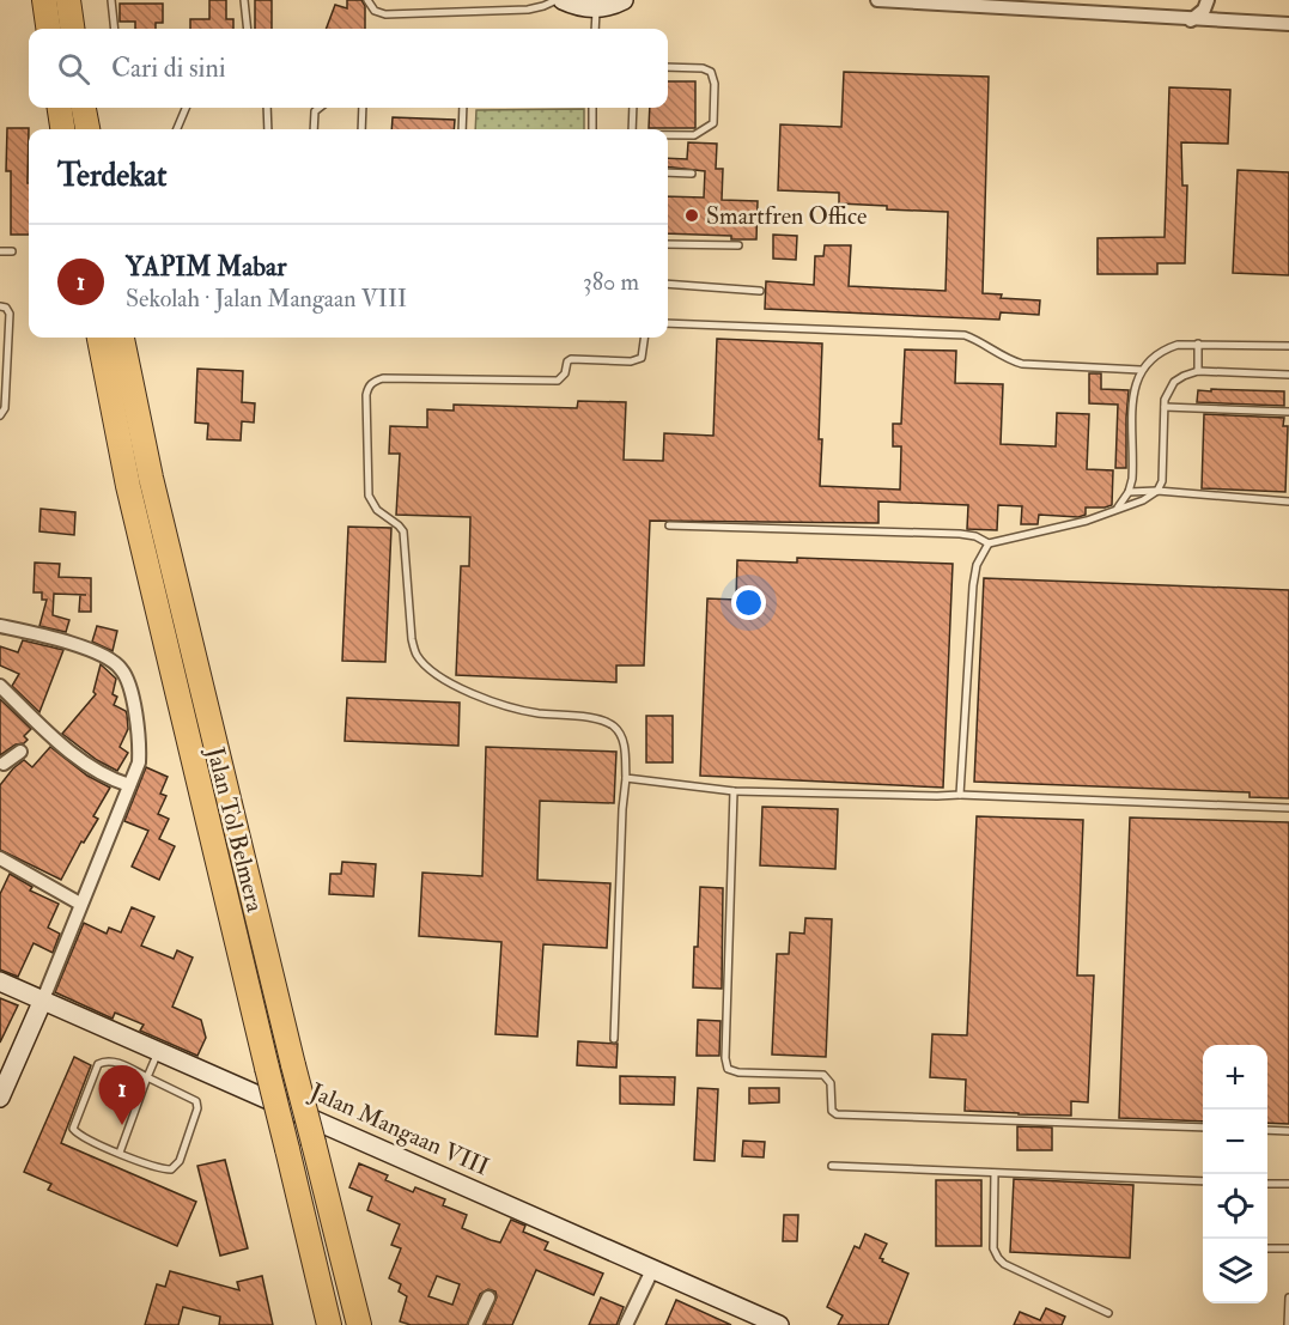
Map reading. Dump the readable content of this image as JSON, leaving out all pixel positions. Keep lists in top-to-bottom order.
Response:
{
  "streets": {
    "highway": ["Jalan Tol Belmera"],
    "street": ["Jalan Mangaan VIII"]
  },
  "places": ["Smartfren Office"],
  "page": {
    "search": "Cari di sini",
    "heading": "Terdekat",
    "list": [
      {
        "mark": "1",
        "name": "YAPIM Mabar",
        "note": "Sekolah · Jalan Mangaan VIII",
        "value": "380 m"
      }
    ],
    "map_buttons": ["+", "−"],
    "pins": "1"
  }
}
